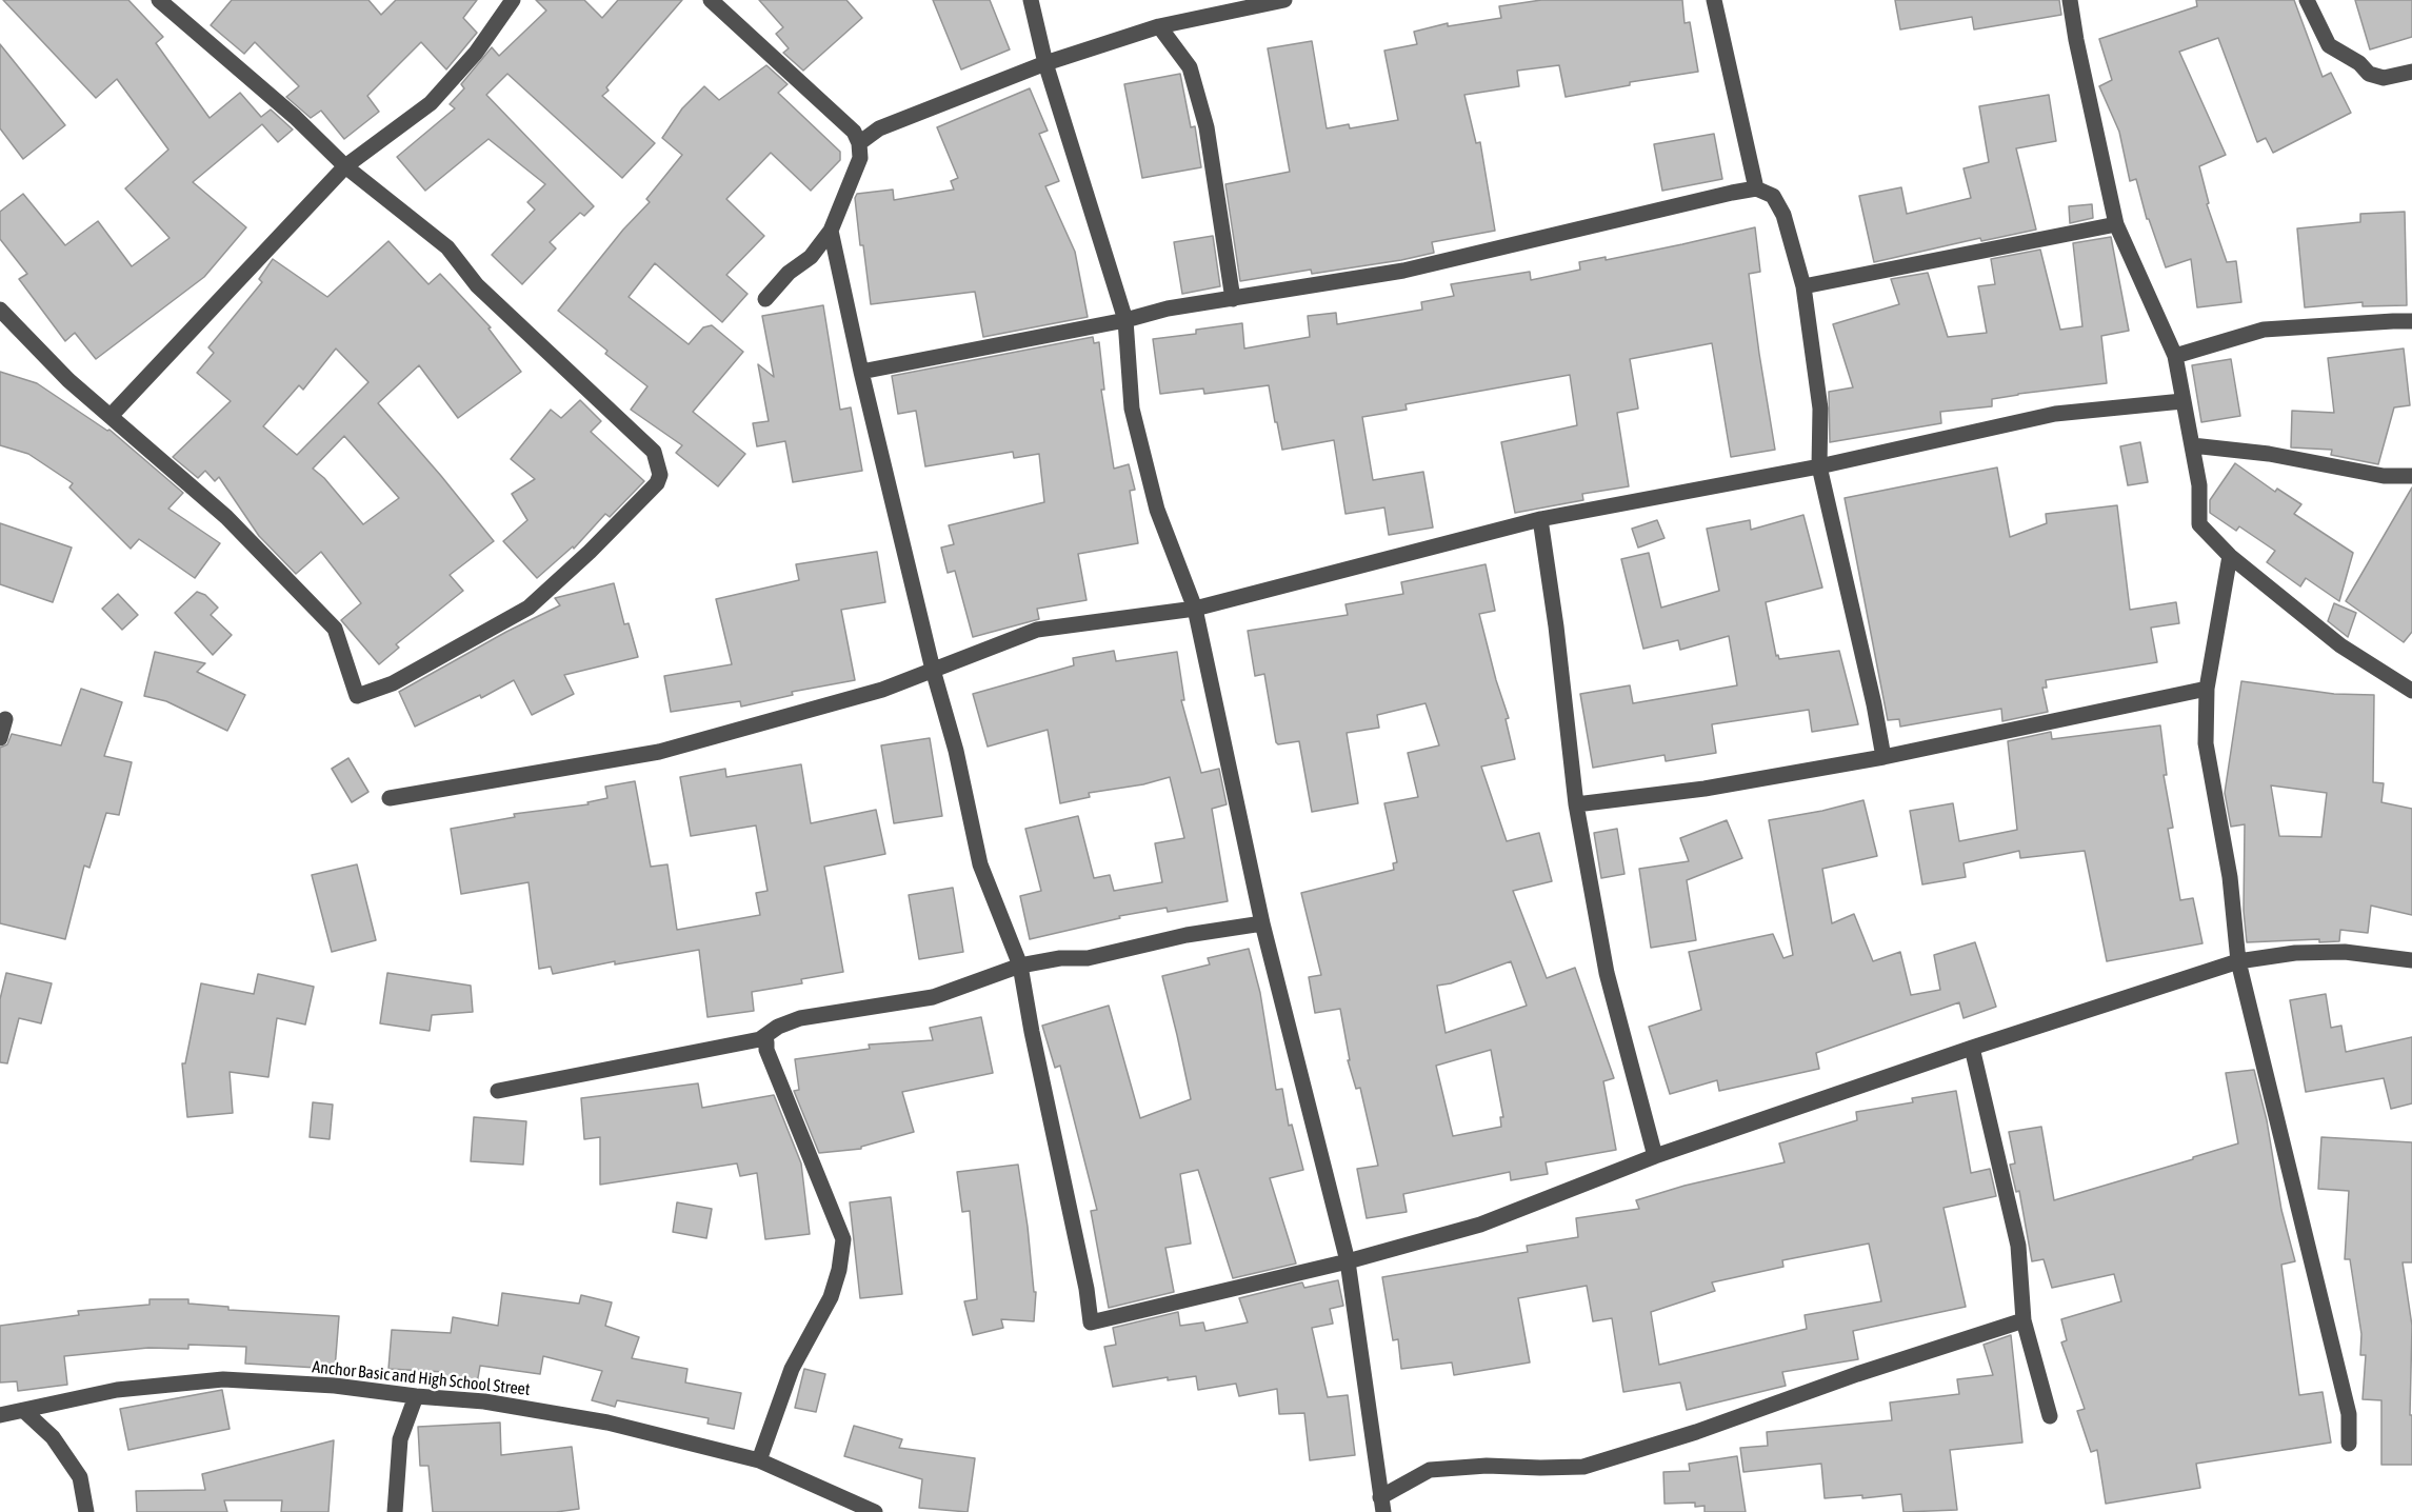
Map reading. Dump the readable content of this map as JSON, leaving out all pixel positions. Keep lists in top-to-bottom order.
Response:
{
  "streets": {
    "street": ["Anchor Basic and High School Street"]
  }
}
